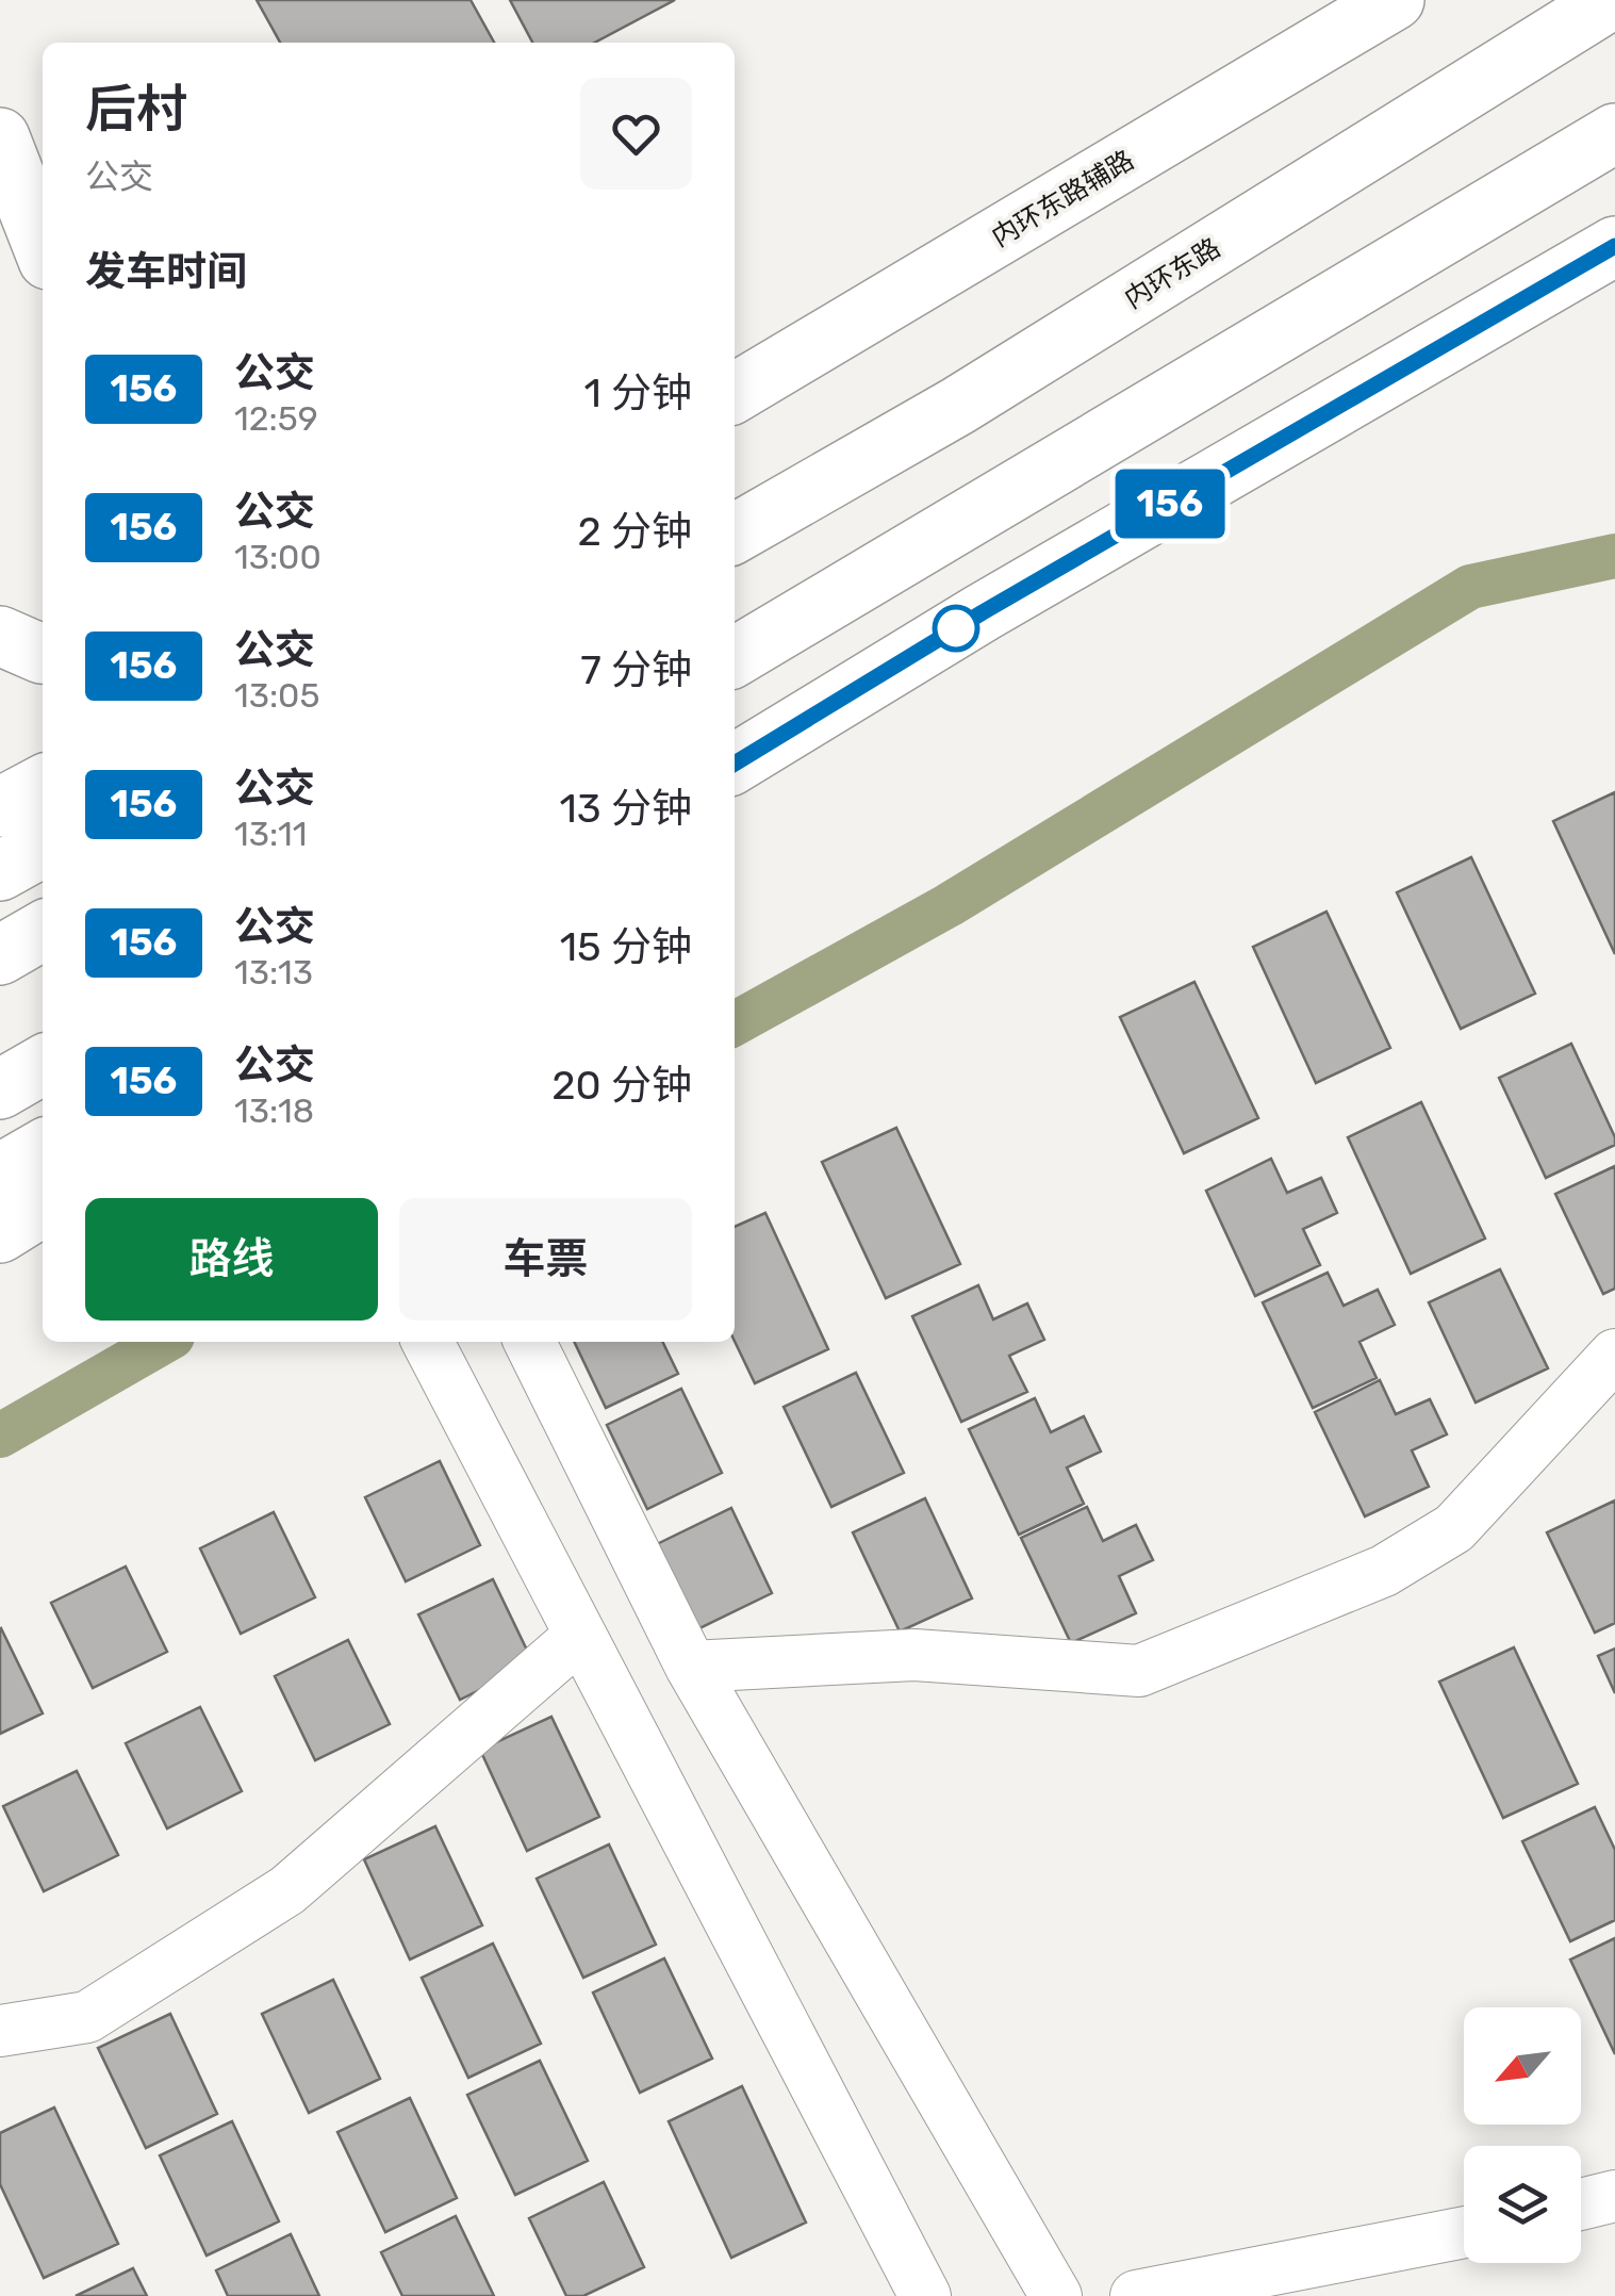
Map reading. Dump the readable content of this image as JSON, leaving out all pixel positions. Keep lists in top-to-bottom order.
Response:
{
  "streets": {
    "main road": ["内环东路辅路", "内环东路"]
  },
  "lines": ["bus line 156"],
  "north": "bottom left",
  "page": {
    "on_map": "156",
    "heading": [
      ["后村", "公交"],
      "发车时间"
    ],
    "list": [
      {
        "mark": "156",
        "name": "公交",
        "note": "12:59",
        "value": "1 分钟"
      },
      {
        "mark": "156",
        "name": "公交",
        "note": "13:00",
        "value": "2 分钟"
      },
      {
        "mark": "156",
        "name": "公交",
        "note": "13:05",
        "value": "7 分钟"
      },
      {
        "mark": "156",
        "name": "公交",
        "note": "13:11",
        "value": "13 分钟"
      },
      {
        "mark": "156",
        "name": "公交",
        "note": "13:13",
        "value": "15 分钟"
      },
      {
        "mark": "156",
        "name": "公交",
        "note": "13:18",
        "value": "20 分钟"
      }
    ],
    "buttons": ["路线", "车票"]
  }
}
